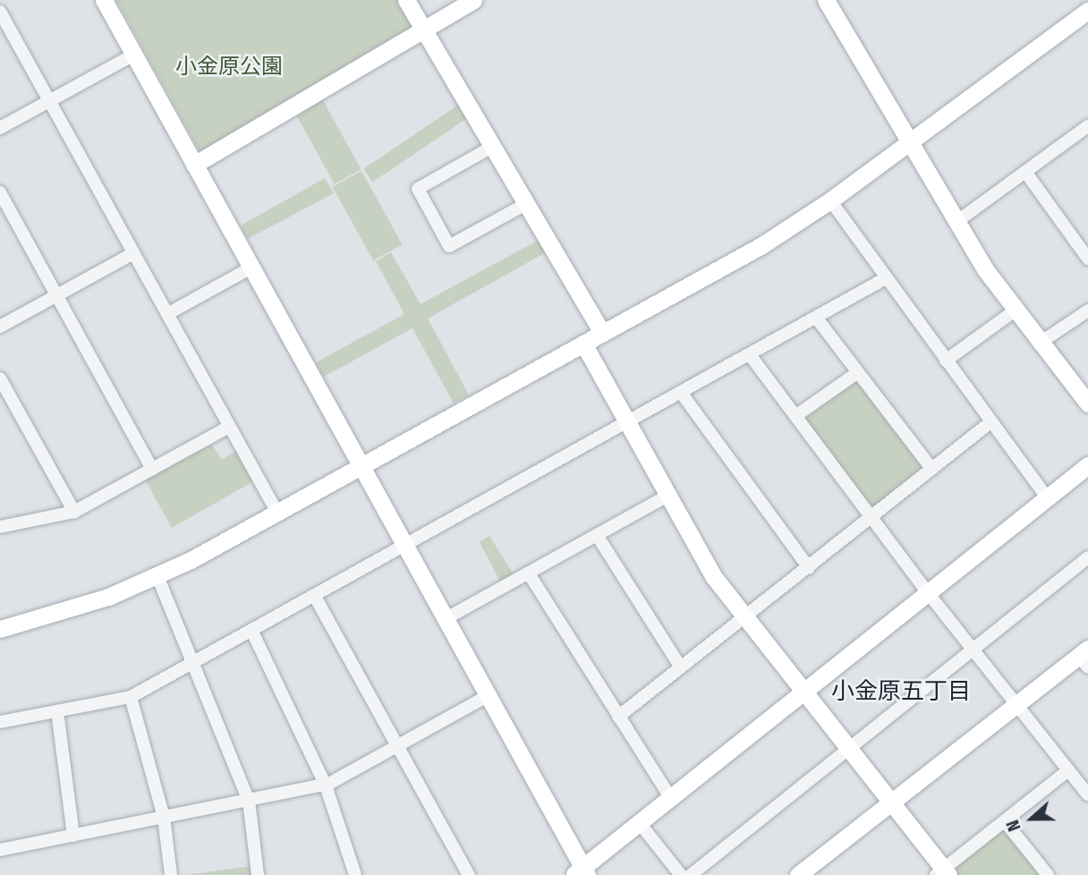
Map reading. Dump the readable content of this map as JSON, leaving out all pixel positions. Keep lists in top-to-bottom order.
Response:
{
  "districts": ["小金原五丁目"],
  "parks": ["小金原公園"],
  "north": "left"
}
